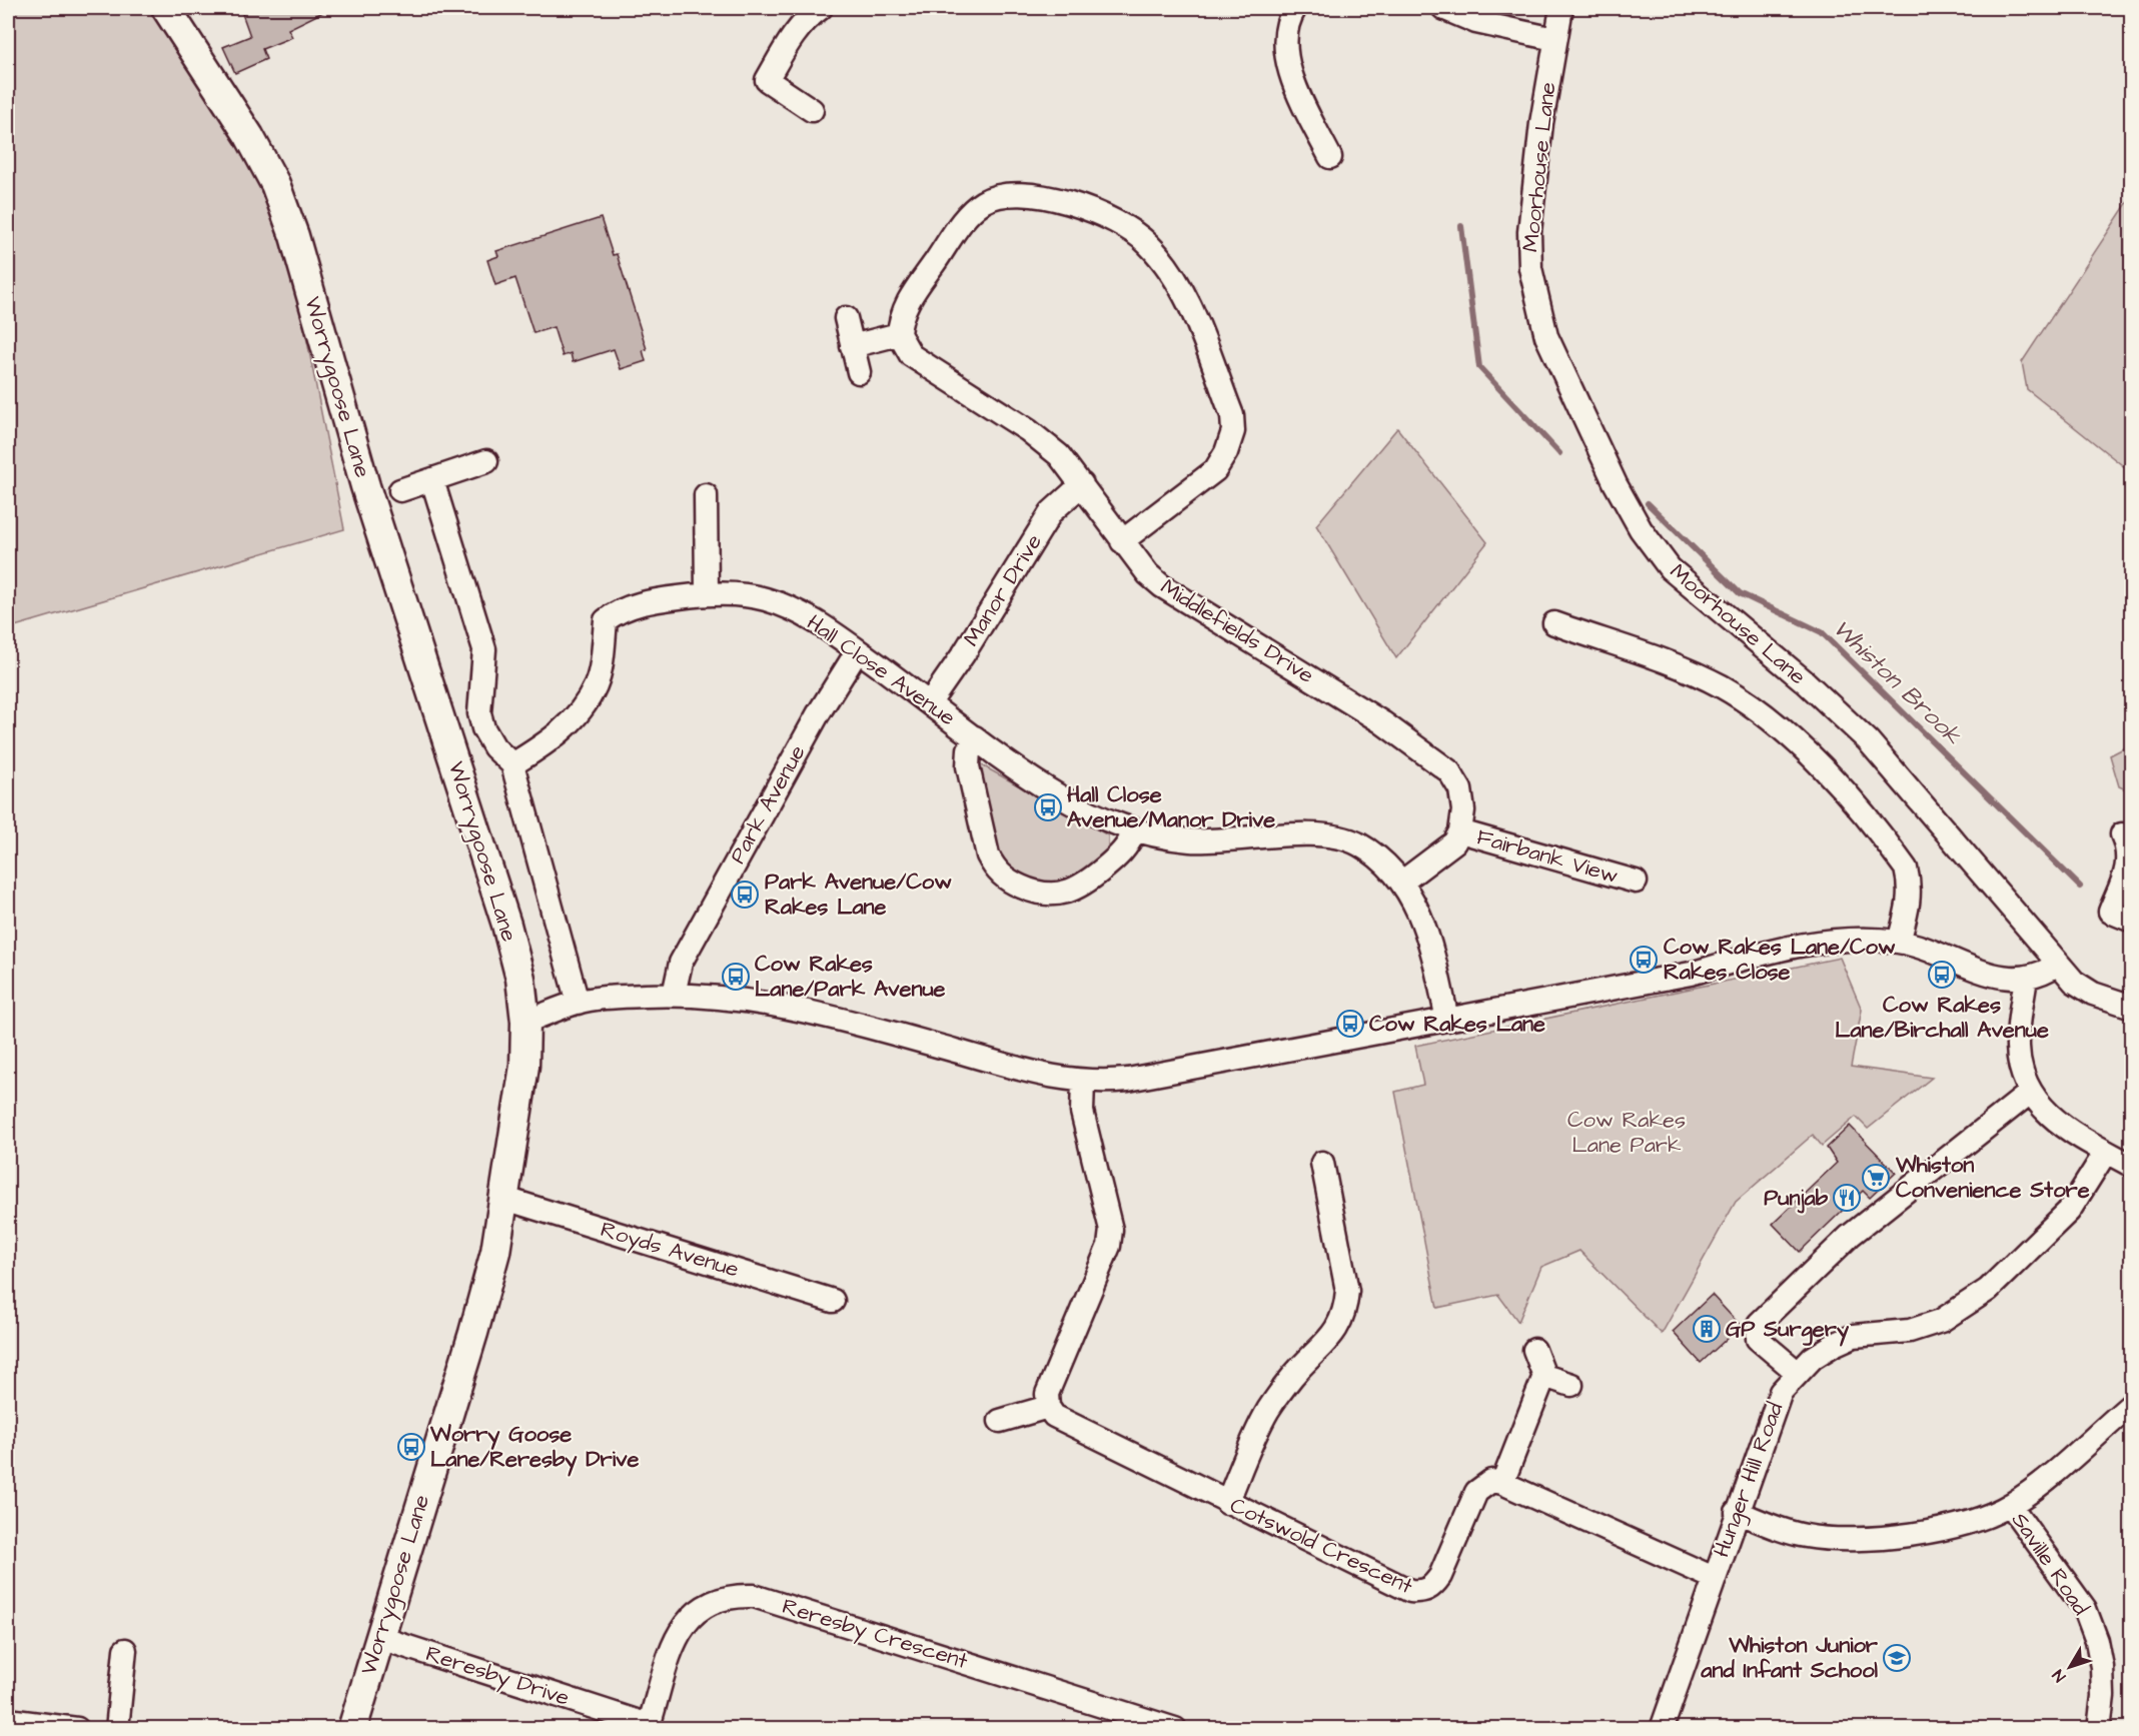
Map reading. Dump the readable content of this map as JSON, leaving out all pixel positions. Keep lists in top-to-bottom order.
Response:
{
  "streets": {
    "main road": ["Worrygoose Lane"],
    "street": [
      "Moorhouse Lane",
      "Manor Drive",
      "Middlefields Drive",
      "Hall Close Avenue",
      "Park Avenue",
      "Fairbank View",
      "Royds Avenue",
      "Hunger Hill Road",
      "Cotswold Crescent",
      "Saville Road",
      "Reresby Crescent",
      "Reresby Drive"
    ]
  },
  "crossings": [
    ["Worrygoose Lane", "Royds Avenue"],
    ["Worrygoose Lane", "Reresby Drive"],
    ["Manor Drive", "Middlefields Drive"],
    ["Manor Drive", "Hall Close Avenue"],
    ["Middlefields Drive", "Fairbank View"],
    ["Hall Close Avenue", "Park Avenue"],
    ["Reresby Crescent", "Reresby Drive"]
  ],
  "water": ["Whiston Brook"],
  "parks": ["Cow Rakes Lane Park"],
  "places": {
    "bus stop": [
      "Hall Close Avenue/Manor Drive",
      "Park Avenue/Cow Rakes Lane",
      "Cow Rakes Lane/Cow Rakes Close",
      "Cow Rakes Lane/Birchall Avenue",
      "Cow Rakes Lane/Park Avenue",
      "Cow Rakes Lane",
      "Worry Goose Lane/Reresby Drive"
    ],
    "supermarket": ["Whiston Convenience Store"],
    "restaurant": ["Punjab"],
    "building": ["GP Surgery"],
    "school or university": ["Whiston Junior and Infant School"]
  },
  "north": "bottom left"
}
